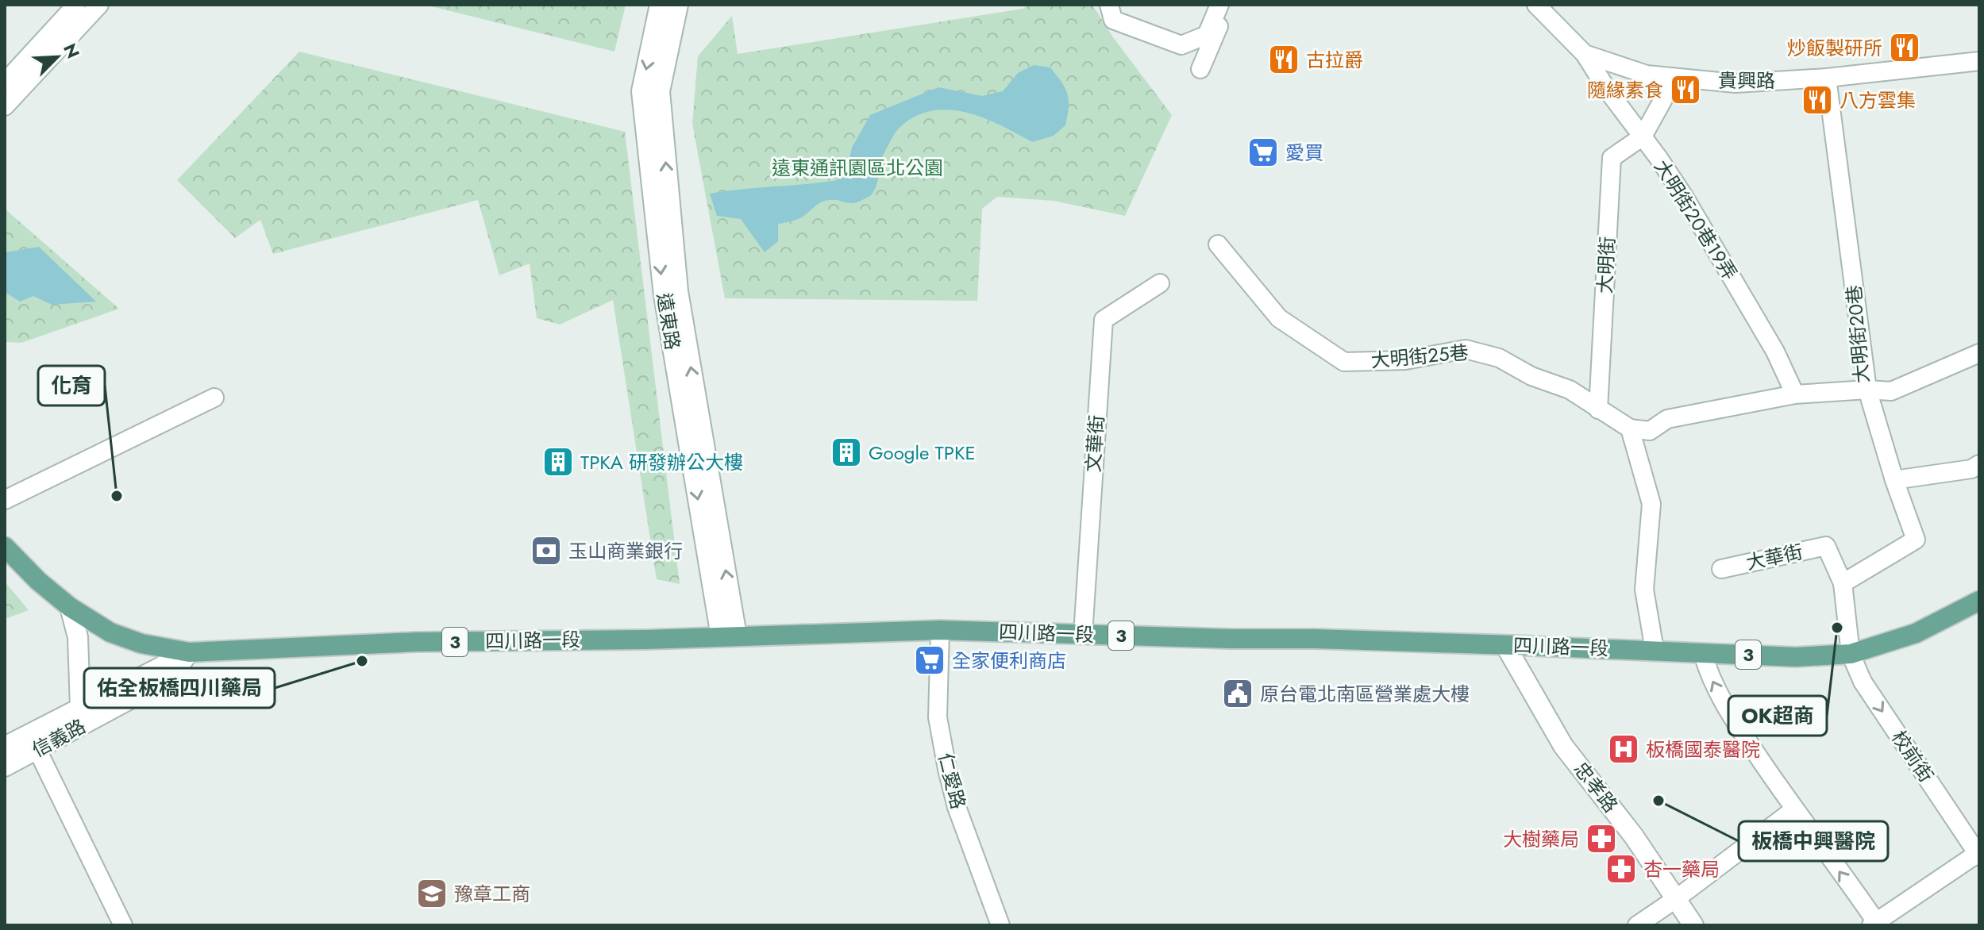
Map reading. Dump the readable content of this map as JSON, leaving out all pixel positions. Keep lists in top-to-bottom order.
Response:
{
  "streets": {
    "main road": ["四川路一段", "3"],
    "street": [
      "貴興路",
      "大明街20巷19弄",
      "大明街",
      "遠東路",
      "大明街20巷",
      "大明街25巷",
      "文華街",
      "大華街",
      "信義路",
      "校前街",
      "仁愛路",
      "忠孝路"
    ]
  },
  "crossings": [
    ["貴興路", "大明街20巷19弄"],
    ["貴興路", "大明街20巷"],
    ["大明街20巷19弄", "大明街"],
    ["大明街20巷19弄", "大明街20巷"],
    ["大明街", "大明街25巷"],
    ["遠東路", "四川路一段"],
    ["大明街20巷", "大明街25巷"],
    ["文華街", "四川路一段"],
    ["大華街", "四川路一段"],
    ["大華街", "校前街"],
    ["四川路一段", "3"],
    ["四川路一段", "信義路"],
    ["四川路一段", "校前街"],
    ["四川路一段", "仁愛路"],
    ["四川路一段", "忠孝路"]
  ],
  "parks": ["遠東通訊園區北公園"],
  "places": {
    "restaurant": [
      "炒飯製研所",
      "古拉爵",
      "隨緣素食",
      "八方雲集"
    ],
    "supermarket": ["愛買", "全家便利商店"],
    "building": ["Google TPKE", "TPKA 研發辦公大樓"],
    "other": [
      "化育",
      "OK超商",
      "佑全板橋四川藥局",
      "板橋中興醫院"
    ],
    "bank": ["玉山商業銀行"],
    "public building": ["原台電北南區營業處大樓"],
    "hospital": ["板橋國泰醫院"],
    "pharmacy": ["大樹藥局", "杏一藥局"],
    "school or university": ["豫章工商"]
  },
  "north": "top right"
}
